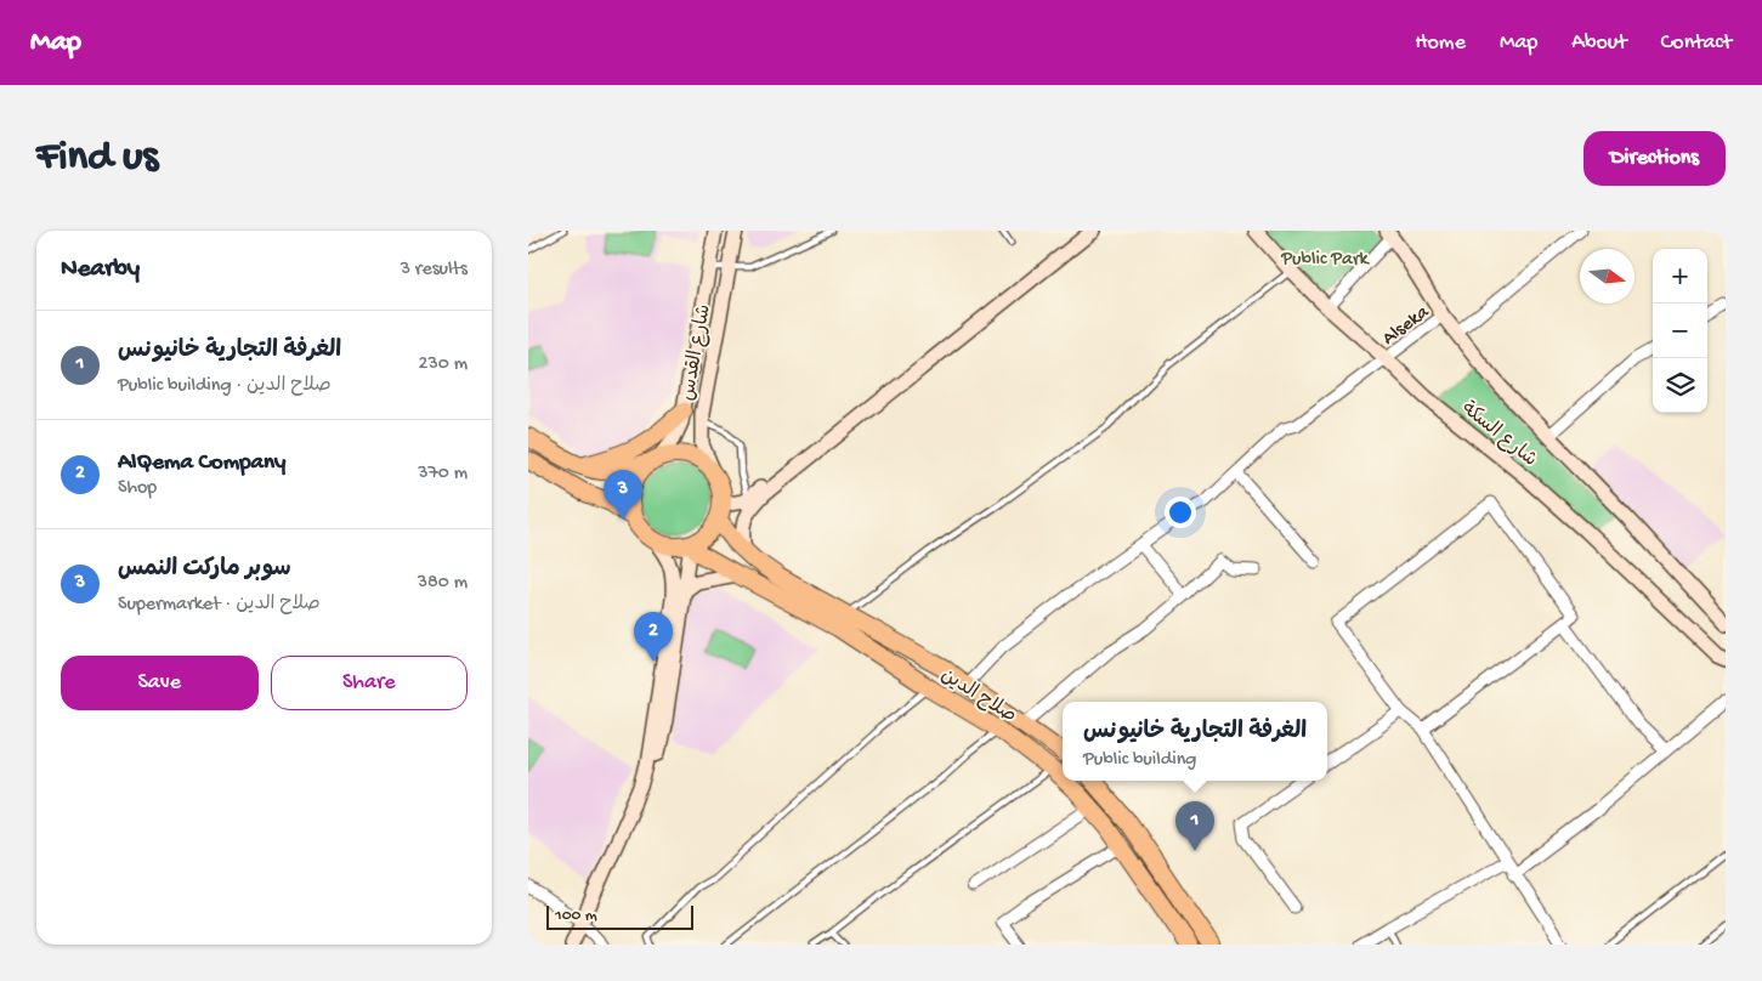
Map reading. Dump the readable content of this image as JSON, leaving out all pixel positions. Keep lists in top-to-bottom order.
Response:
{
  "streets": {
    "highway": ["صلاح الدين"],
    "main road": ["شارع القدس", "شارع السكة"],
    "street": ["Alseka"]
  },
  "crossings": [
    ["Alseka", "شارع السكة"],
    ["Alseka", "صلاح الدين"],
    ["شارع القدس", "صلاح الدين"]
  ],
  "parks": ["Public Park"],
  "scale_bar": "100 m",
  "north": "right",
  "page": {
    "header": "Map",
    "nav": [
      "Home",
      "Map",
      "About",
      "Contact"
    ],
    "buttons": [
      "Directions",
      ["Save", "Share"]
    ],
    "title": "Find us",
    "heading": ["Nearby", "3 results"],
    "map_buttons": ["+", "−"],
    "list": [
      {
        "mark": "1",
        "name": "الغرفة التجارية خانيونس",
        "note": "Public building · صلاح الدين",
        "value": "230 m"
      },
      {
        "mark": "2",
        "name": "AlQema Company",
        "note": "Shop",
        "value": "370 m"
      },
      {
        "mark": "3",
        "name": "سوبر ماركت النمس",
        "note": "Supermarket · صلاح الدين",
        "value": "380 m"
      }
    ],
    "pins": ["3", "2", "1"],
    "popup": ["الغرفة التجارية خانيونس", "Public building"],
    "scale": "100 m"
  }
}
